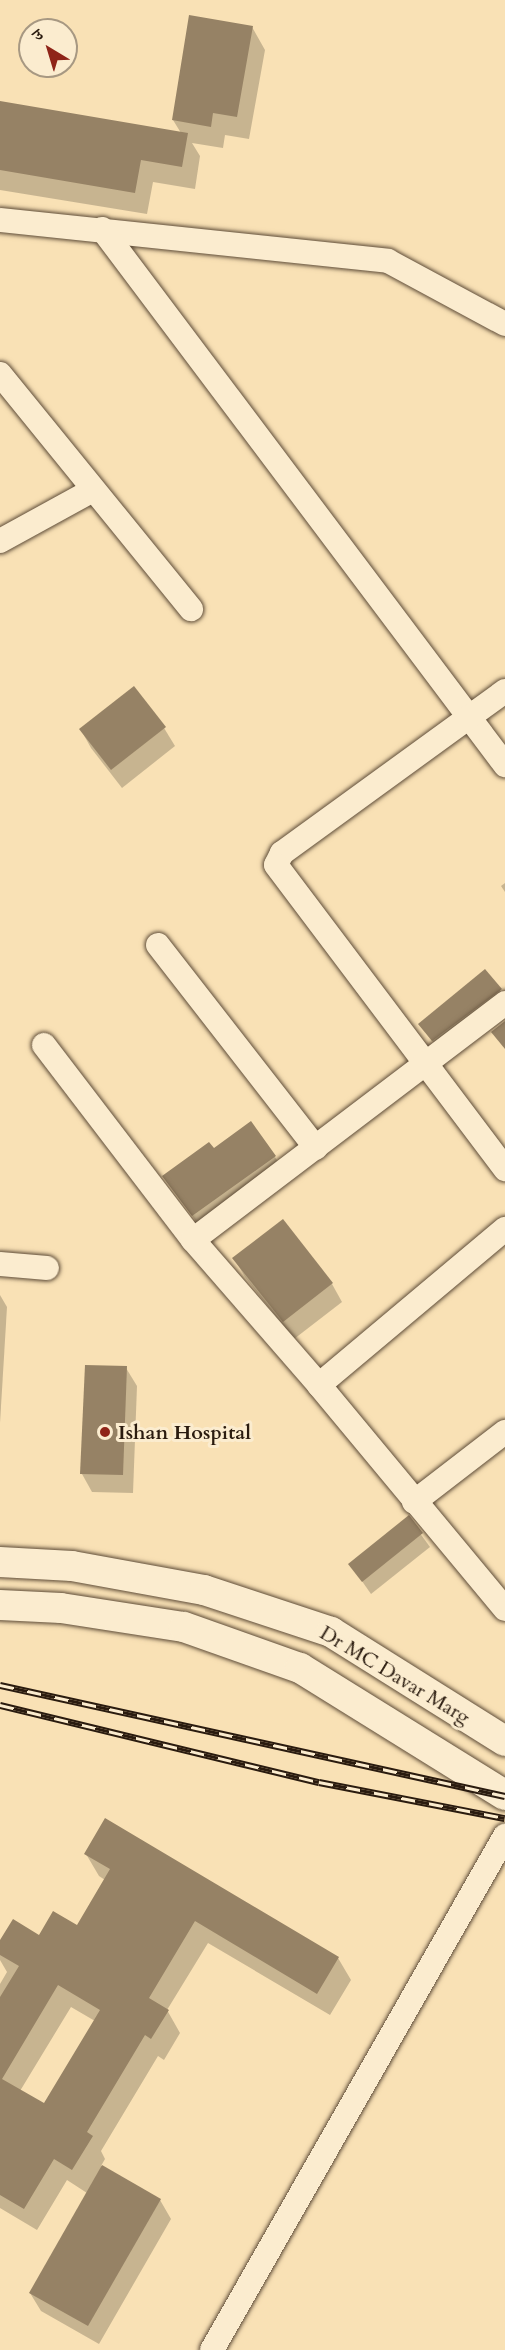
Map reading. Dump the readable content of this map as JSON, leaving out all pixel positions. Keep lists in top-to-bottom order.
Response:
{
  "streets": {
    "street": ["Dr MC Davar Marg"]
  },
  "places": ["Ishan Hospital"],
  "north": "top left"
}
